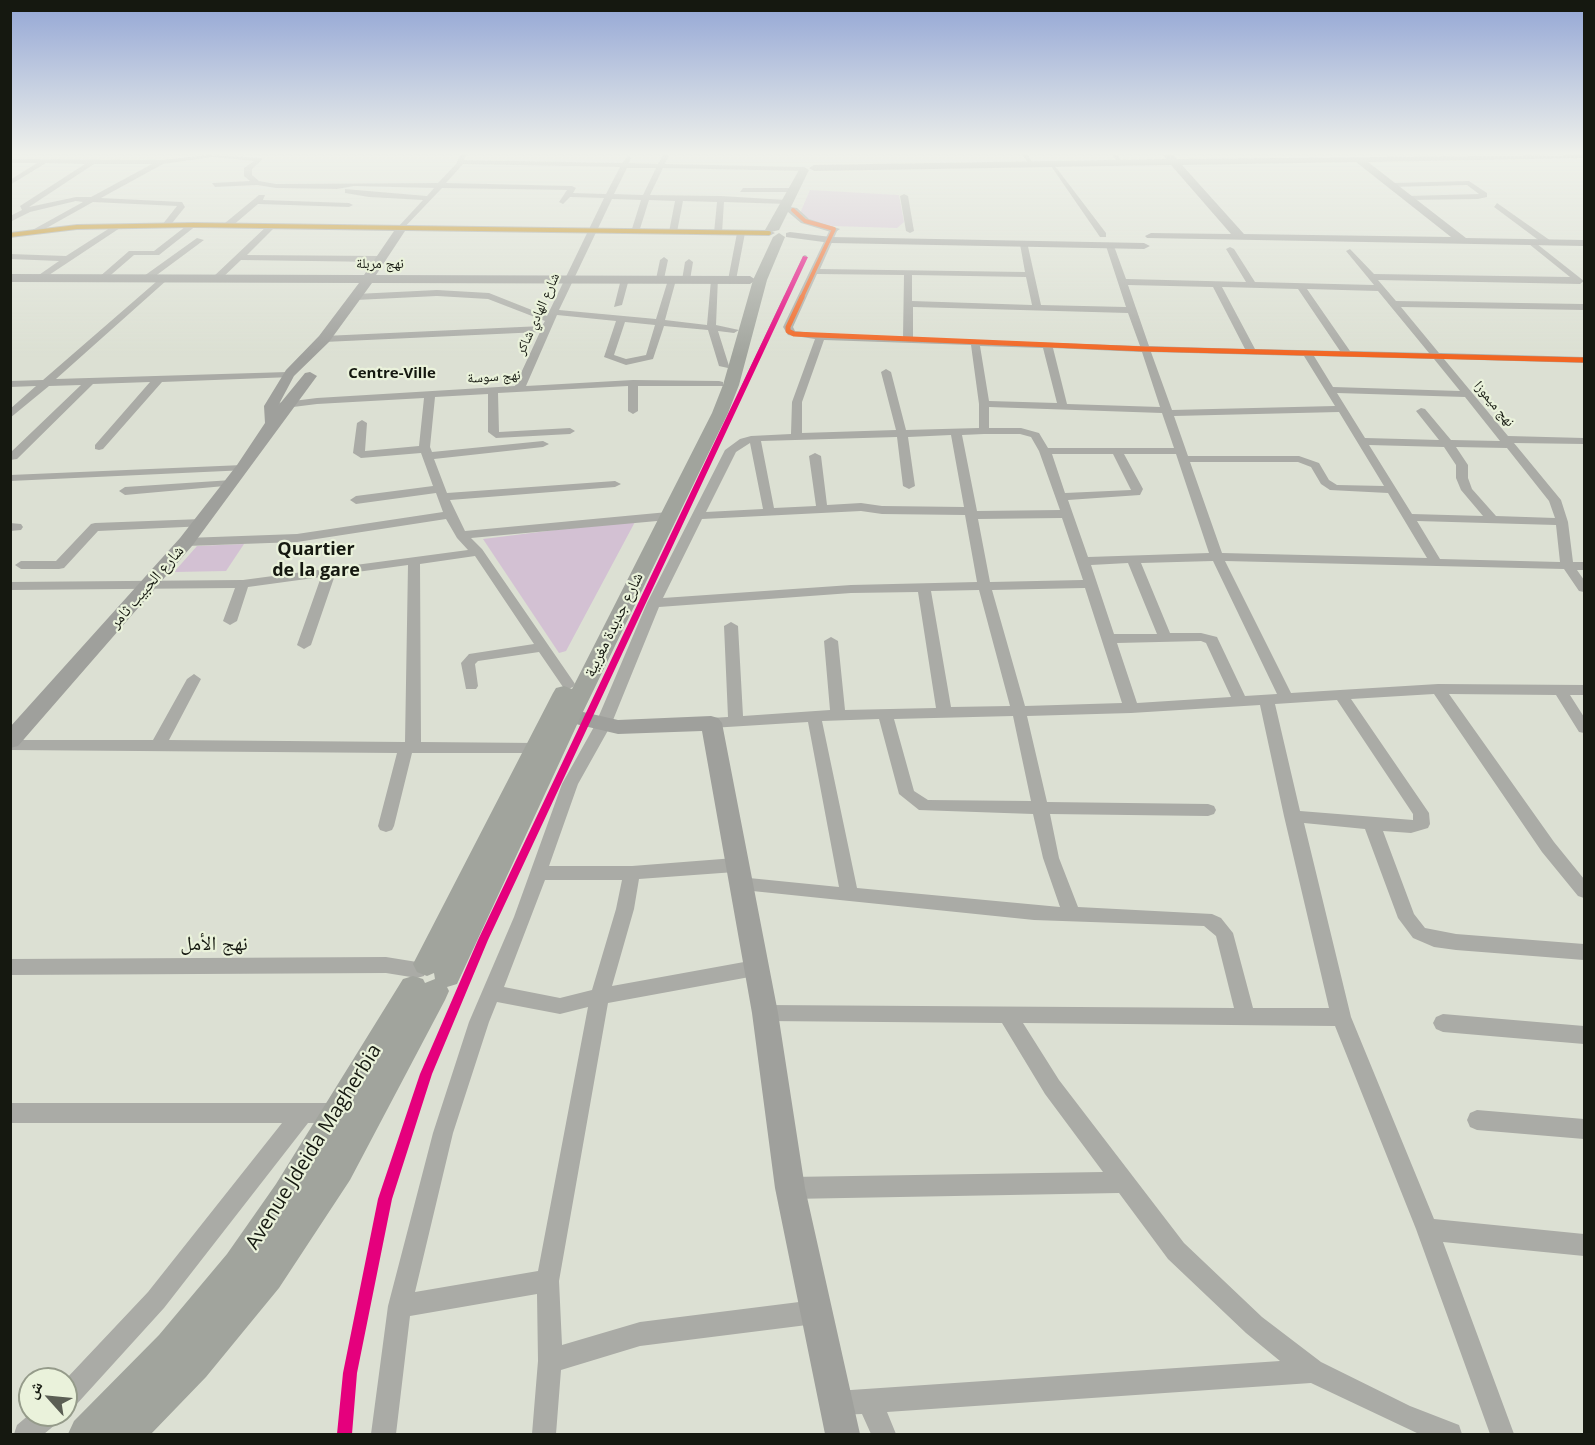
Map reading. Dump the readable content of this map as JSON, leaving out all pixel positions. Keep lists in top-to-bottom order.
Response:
{
  "streets": {
    "main road": ["شارع جديدة مغربية", "Avenue Jdeida Magherbia"],
    "street": [
      "نهج مربلة",
      "شارع الهادي شاكر",
      "نهج سوسة",
      "نهج ميموزا",
      "شارع الحبيب ثامر",
      "نهج الأمل"
    ]
  },
  "crossings": [
    ["نهج مربلة", "شارع الهادي شاكر"],
    ["نهج مربلة", "شارع الحبيب ثامر"],
    ["نهج مربلة", "شارع جديدة مغربية"],
    ["شارع الهادي شاكر", "نهج سوسة"],
    ["نهج سوسة", "شارع الحبيب ثامر"],
    ["نهج سوسة", "شارع جديدة مغربية"],
    ["شارع جديدة مغربية", "نهج الأمل"],
    ["شارع جديدة مغربية", "Avenue Jdeida Magherbia"],
    ["نهج الأمل", "Avenue Jdeida Magherbia"]
  ],
  "districts": ["Centre-Ville", "Quartier de la gare"],
  "north": "top left"
}
